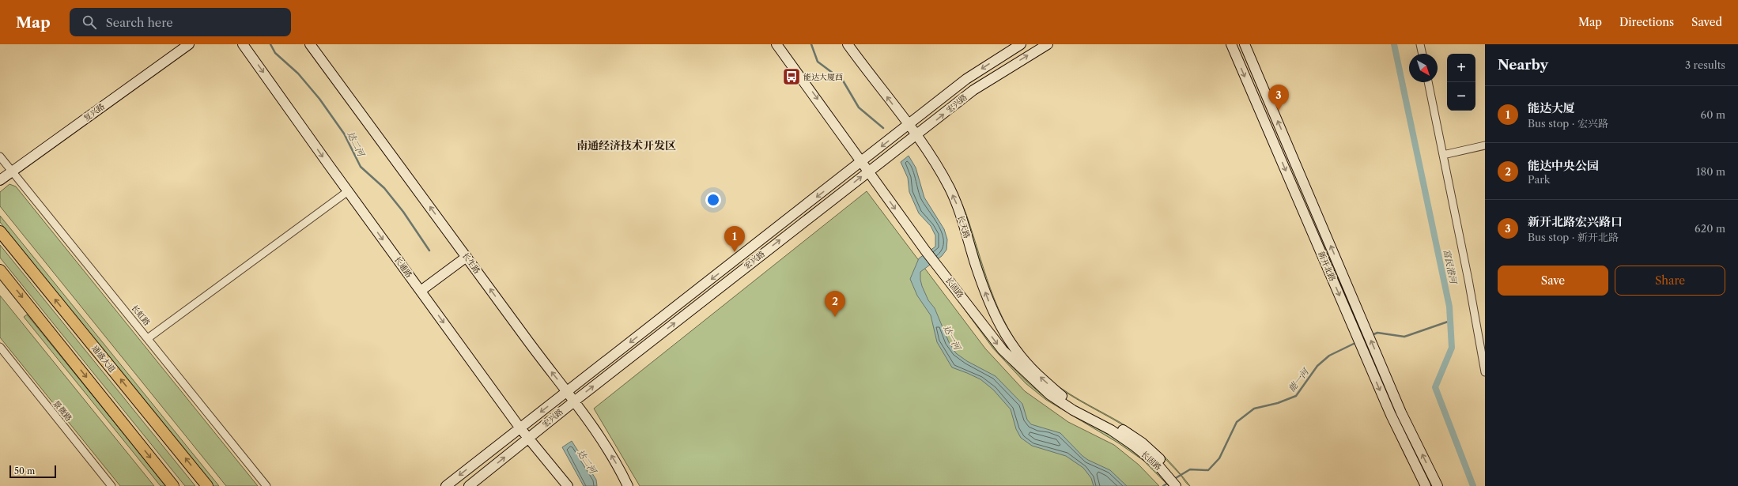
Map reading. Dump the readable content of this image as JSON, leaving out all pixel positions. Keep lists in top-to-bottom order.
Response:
{
  "streets": {
    "main road": ["通盛大道"],
    "street": [
      "宏兴路",
      "复兴路",
      "长天路",
      "长生路",
      "新开北路",
      "长通路",
      "长固路",
      "长虹路",
      "景微路"
    ]
  },
  "crossings": [
    ["宏兴路", "长天路"],
    ["宏兴路", "长生路"],
    ["宏兴路", "长通路"],
    ["宏兴路", "长固路"],
    ["复兴路", "长虹路"],
    ["长天路", "长固路"]
  ],
  "one_way": [
    "长天路",
    "长生路",
    "长通路",
    "长固路"
  ],
  "districts": ["南通经济技术开发区"],
  "water": [
    "达二河",
    "富民港河",
    "达一河",
    "能一河"
  ],
  "places": {
    "bus stop": ["能达大厦西"]
  },
  "scale_bar": "50 m",
  "north": "bottom right",
  "page": {
    "header": "Map",
    "search": "Search here",
    "nav": ["Map", "Directions", "Saved"],
    "heading": ["Nearby", "3 results"],
    "map_buttons": ["+", "−"],
    "pins": ["3", "1", "2"],
    "list": [
      {
        "mark": "1",
        "name": "能达大厦",
        "note": "Bus stop · 宏兴路",
        "value": "60 m"
      },
      {
        "mark": "2",
        "name": "能达中央公园",
        "note": "Park",
        "value": "180 m"
      },
      {
        "mark": "3",
        "name": "新开北路宏兴路口",
        "note": "Bus stop · 新开北路",
        "value": "620 m"
      }
    ],
    "buttons": ["Save", "Share"],
    "scale": "50 m"
  }
}
